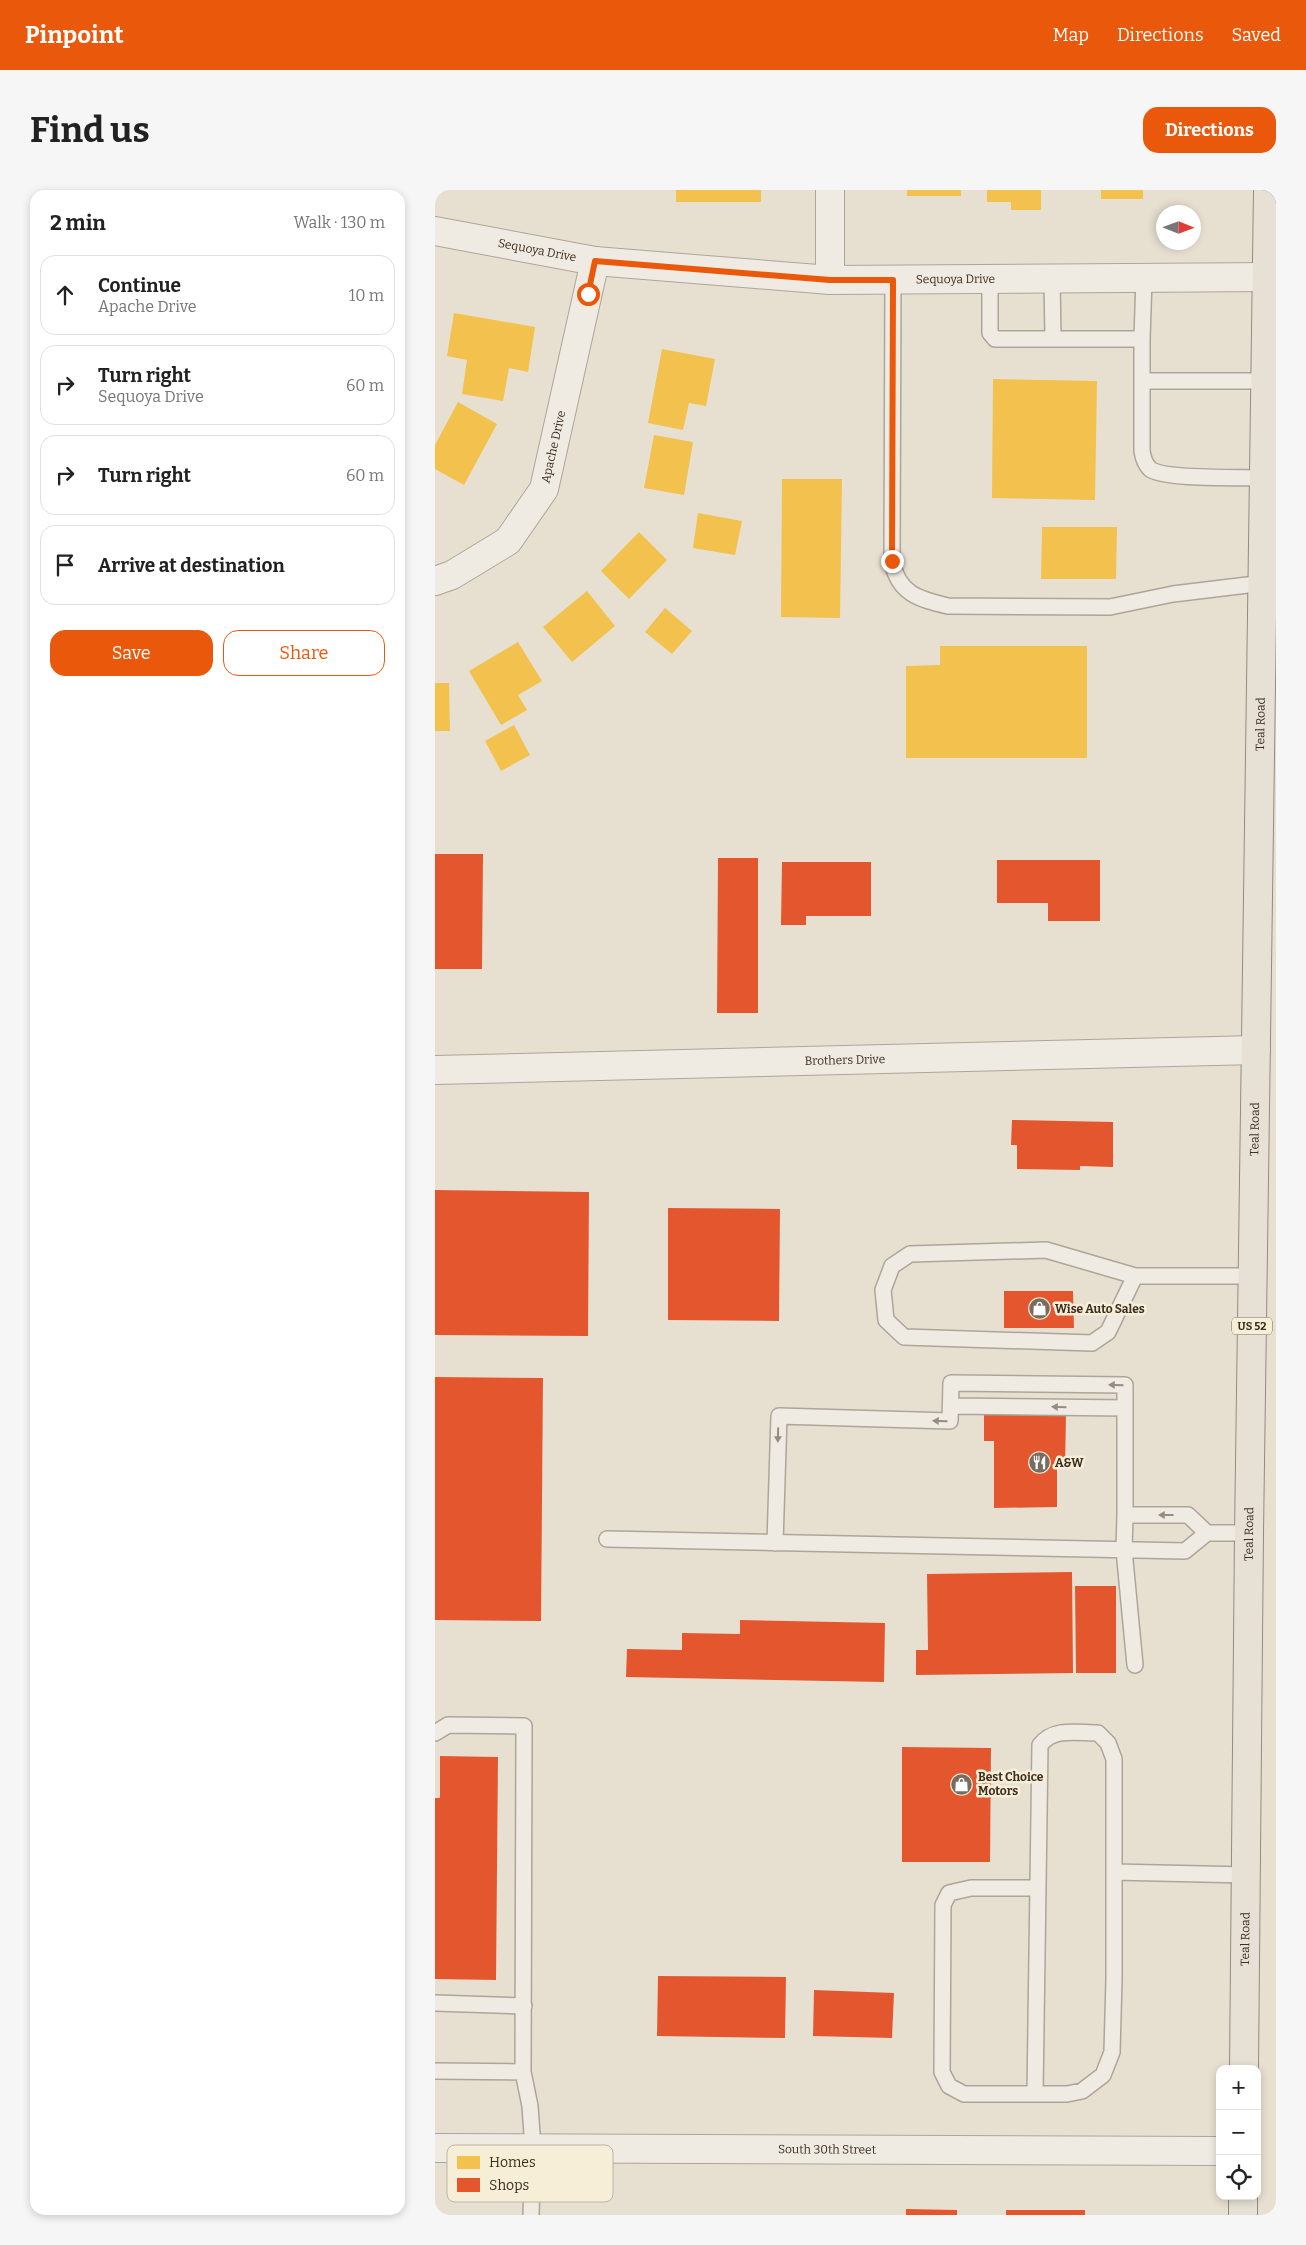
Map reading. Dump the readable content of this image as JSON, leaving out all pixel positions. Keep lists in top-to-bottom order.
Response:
{
  "streets": {
    "main road": ["Teal Road", "US 52"],
    "street": [
      "Sequoya Drive",
      "Apache Drive",
      "Brothers Drive",
      "South 30th Street"
    ]
  },
  "crossings": [
    ["Sequoya Drive", "Apache Drive"],
    ["Sequoya Drive", "Teal Road"],
    ["Teal Road", "Brothers Drive"]
  ],
  "places": {
    "shop": ["Wise Auto Sales", "Best Choice Motors"],
    "restaurant": ["A&W"]
  },
  "legend": ["Homes", "Shops"],
  "north": "right",
  "page": {
    "header": "Pinpoint",
    "nav": ["Map", "Directions", "Saved"],
    "buttons": [
      "Directions",
      ["Save", "Share"]
    ],
    "title": "Find us",
    "heading": ["2 min", "Walk · 130 m"],
    "list": [
      ["Continue", "Apache Drive", "10 m"],
      ["Turn right", "Sequoya Drive", "60 m"],
      ["Turn right", "60 m"],
      "Arrive at destination"
    ],
    "map_buttons": ["+", "−"]
  }
}
